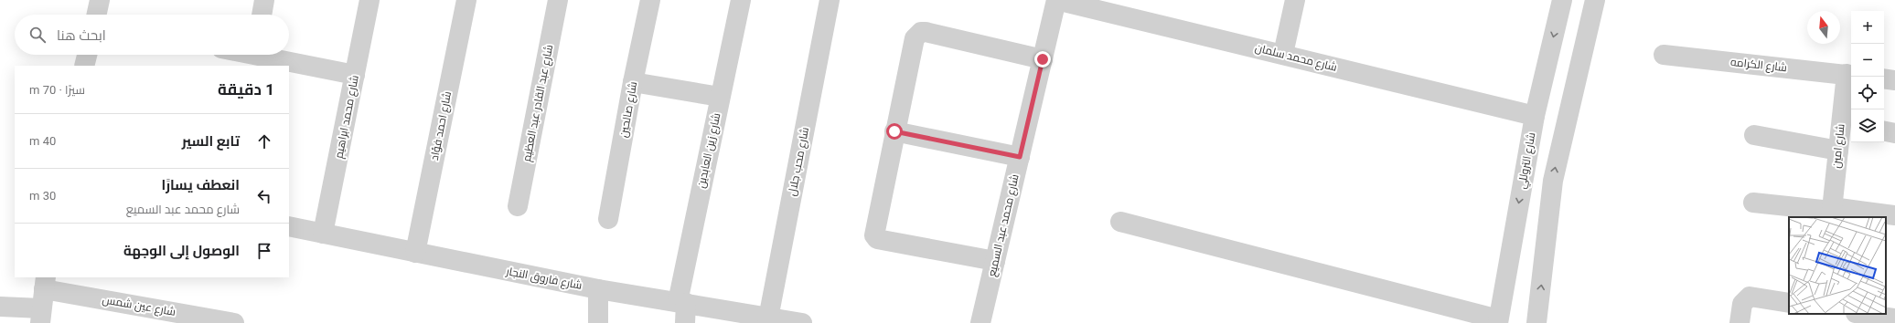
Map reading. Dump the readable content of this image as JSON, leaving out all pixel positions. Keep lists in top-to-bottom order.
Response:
{
  "streets": {
    "street": [
      "شارع محمد سلمان",
      "شارع الكرامه",
      "شارع عبد القادر عبد العظيم",
      "شارع صالحين",
      "شارع محمد ابراهيم",
      "شارع احمد فؤاد",
      "شارع امين",
      "شارع زين العابدين",
      "شارع التروللي",
      "شارع محب جلال",
      "شارع محمد عبد السميع",
      "شارع فاروق النجار",
      "شارع عين شمس"
    ]
  },
  "crossings": [
    ["شارع محمد سلمان", "شارع التروللي"],
    ["شارع محمد سلمان", "شارع محمد عبد السميع"],
    ["شارع الكرامه", "شارع امين"],
    ["شارع محمد ابراهيم", "شارع فاروق النجار"],
    ["شارع احمد فؤاد", "شارع فاروق النجار"],
    ["شارع زين العابدين", "شارع فاروق النجار"],
    ["شارع محب جلال", "شارع فاروق النجار"]
  ],
  "north": "top",
  "page": {
    "map_buttons": ["+", "−"],
    "search": "ابحث هنا",
    "heading": ["1 دقيقة", "سيرًا · 70 m"],
    "list": [
      ["تابع السير", "40 m"],
      ["انعطف يسارًا", "شارع محمد عبد السميع", "30 m"],
      "الوصول إلى الوجهة"
    ]
  }
}
